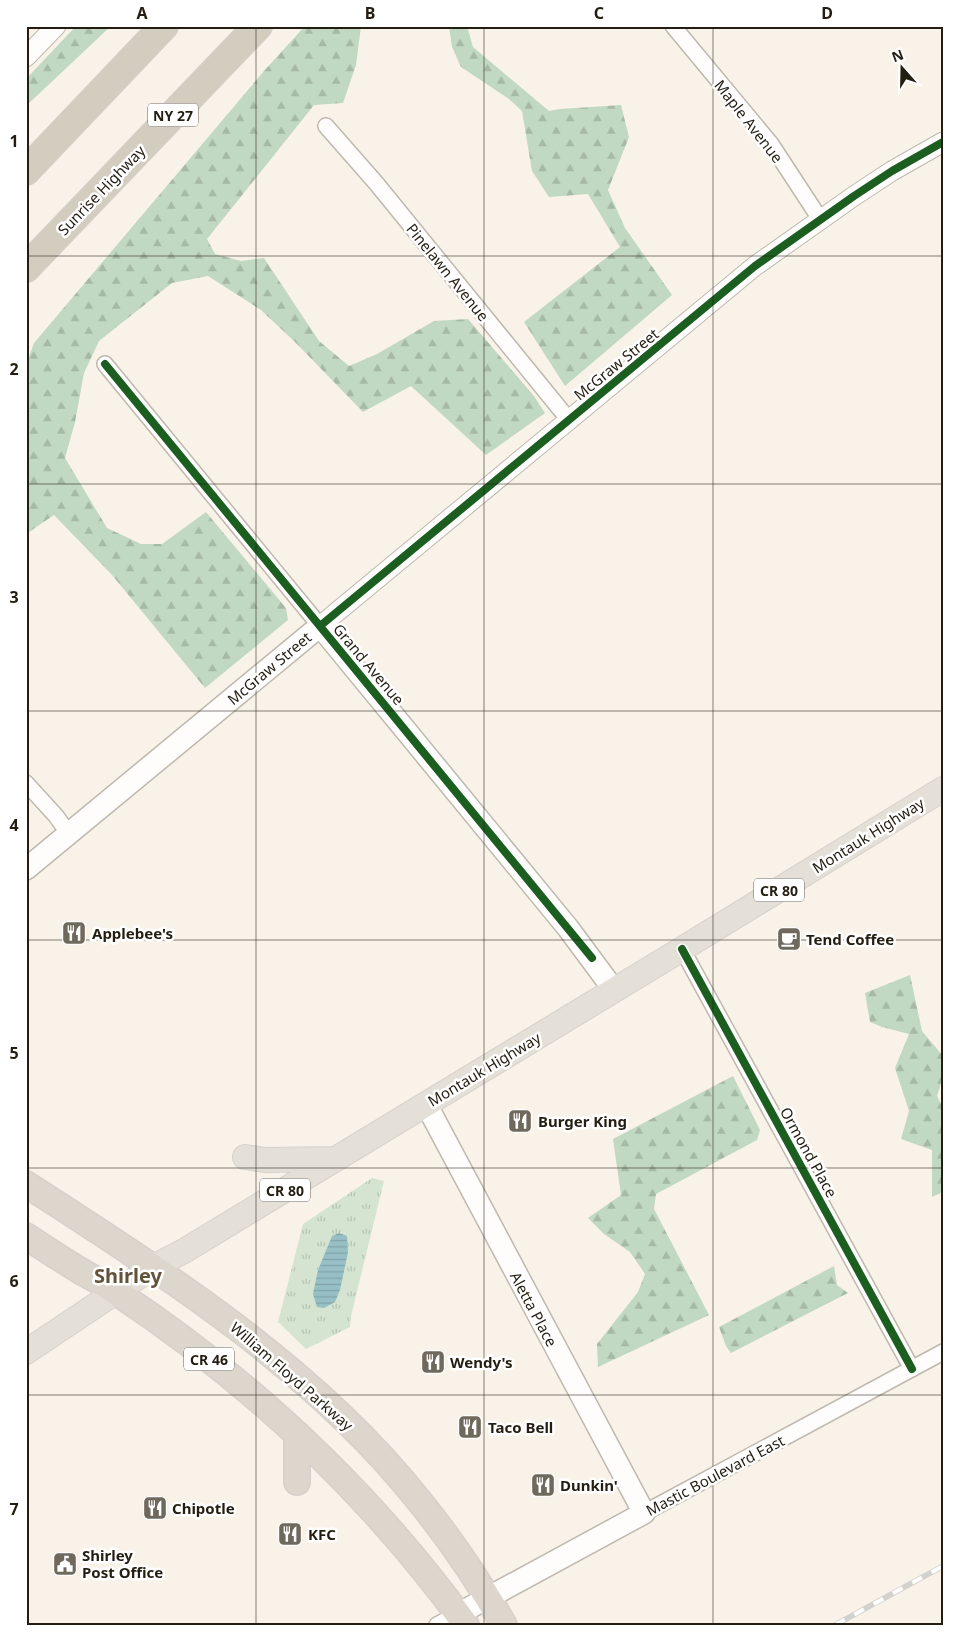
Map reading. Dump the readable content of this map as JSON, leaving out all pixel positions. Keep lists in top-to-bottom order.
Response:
{
  "streets": {
    "highway": [
      "NY 27",
      "Sunrise Highway",
      "CR 46",
      "William Floyd Parkway"
    ],
    "main road": [
      "McGraw Street",
      "Grand Avenue",
      "Montauk Highway",
      "CR 80",
      "Aletta Place",
      "Mastic Boulevard East"
    ],
    "street": ["Maple Avenue", "Pinelawn Avenue", "Ormond Place"]
  },
  "crossings": [
    ["Maple Avenue", "McGraw Street"],
    ["Pinelawn Avenue", "McGraw Street"],
    ["McGraw Street", "Grand Avenue"],
    ["Grand Avenue", "Montauk Highway"],
    ["Montauk Highway", "Ormond Place"],
    ["Montauk Highway", "Aletta Place"],
    ["Montauk Highway", "CR 46"],
    ["Montauk Highway", "William Floyd Parkway"],
    ["Ormond Place", "Mastic Boulevard East"],
    ["Aletta Place", "Mastic Boulevard East"],
    ["CR 46", "Mastic Boulevard East"],
    ["William Floyd Parkway", "Mastic Boulevard East"]
  ],
  "districts": ["Shirley"],
  "places": {
    "restaurant": [
      "Applebee's",
      "Burger King",
      "Wendy's",
      "Taco Bell",
      "Dunkin'",
      "Chipotle",
      "KFC"
    ],
    "cafe": ["Tend Coffee"],
    "public building": ["Shirley Post Office"]
  },
  "north": "top",
  "grid": {
    "columns": [
      "A",
      "B",
      "C",
      "D"
    ],
    "rows": [
      "1",
      "2",
      "3",
      "4",
      "5",
      "6",
      "7"
    ]
  }
}
